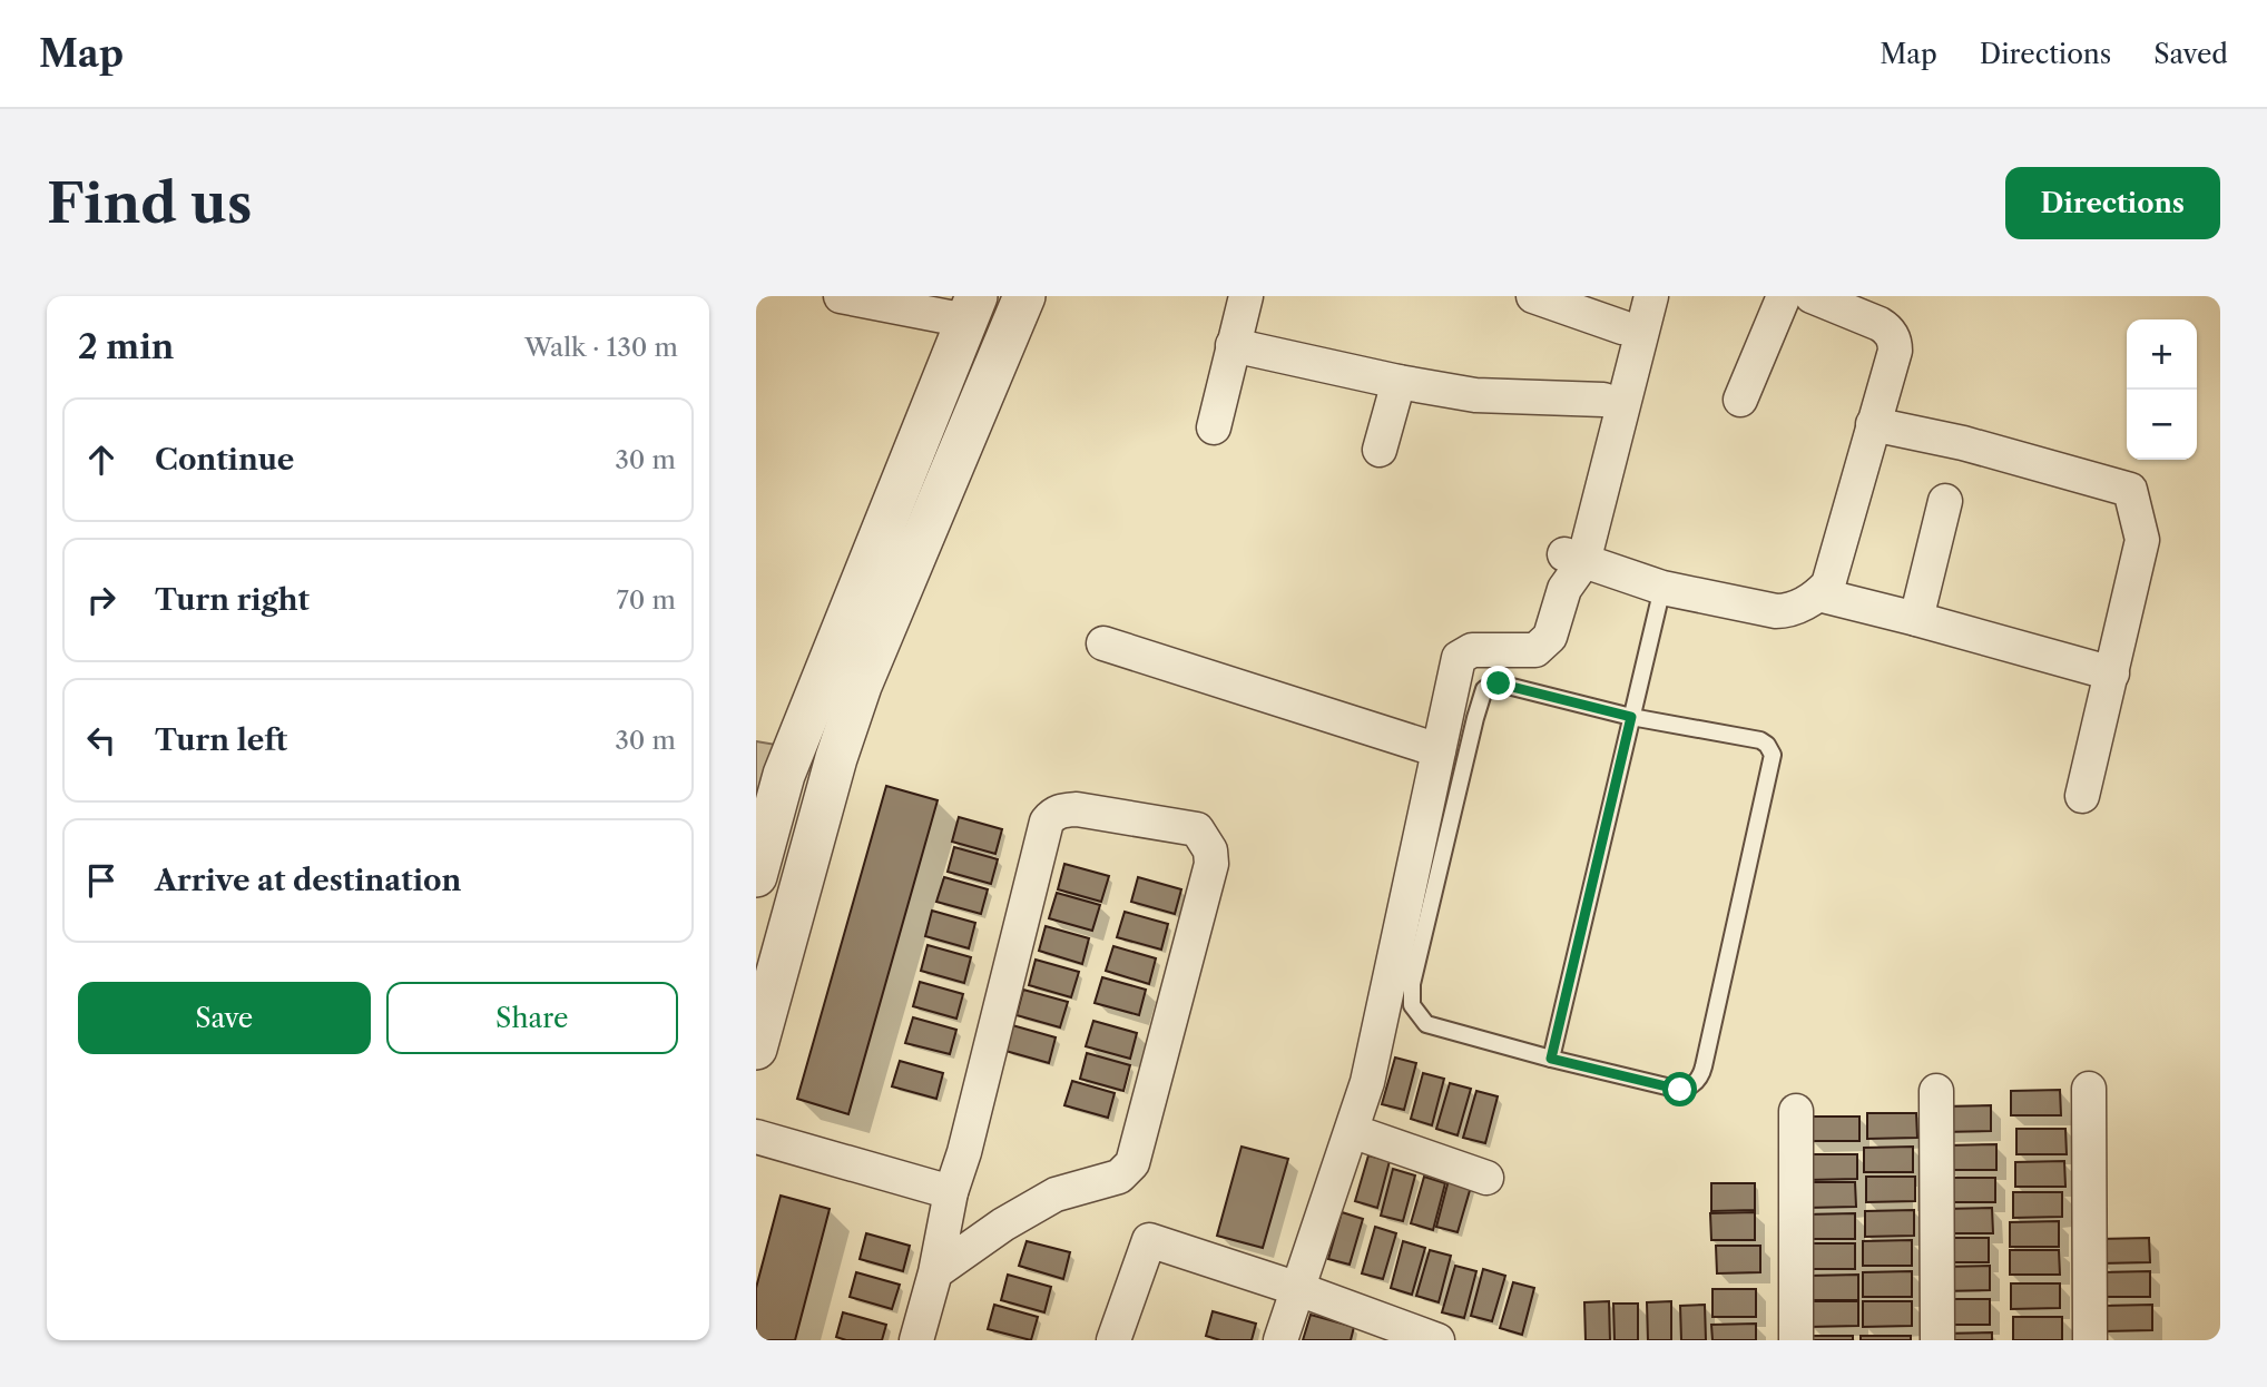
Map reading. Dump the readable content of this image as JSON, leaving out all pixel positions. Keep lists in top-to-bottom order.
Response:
{
  "page": {
    "header": "Map",
    "nav": ["Map", "Directions", "Saved"],
    "buttons": [
      "Directions",
      ["Save", "Share"]
    ],
    "title": "Find us",
    "heading": ["2 min", "Walk · 130 m"],
    "map_buttons": ["+", "−"],
    "list": [
      ["Continue", "30 m"],
      ["Turn right", "70 m"],
      ["Turn left", "30 m"],
      "Arrive at destination"
    ]
  }
}
